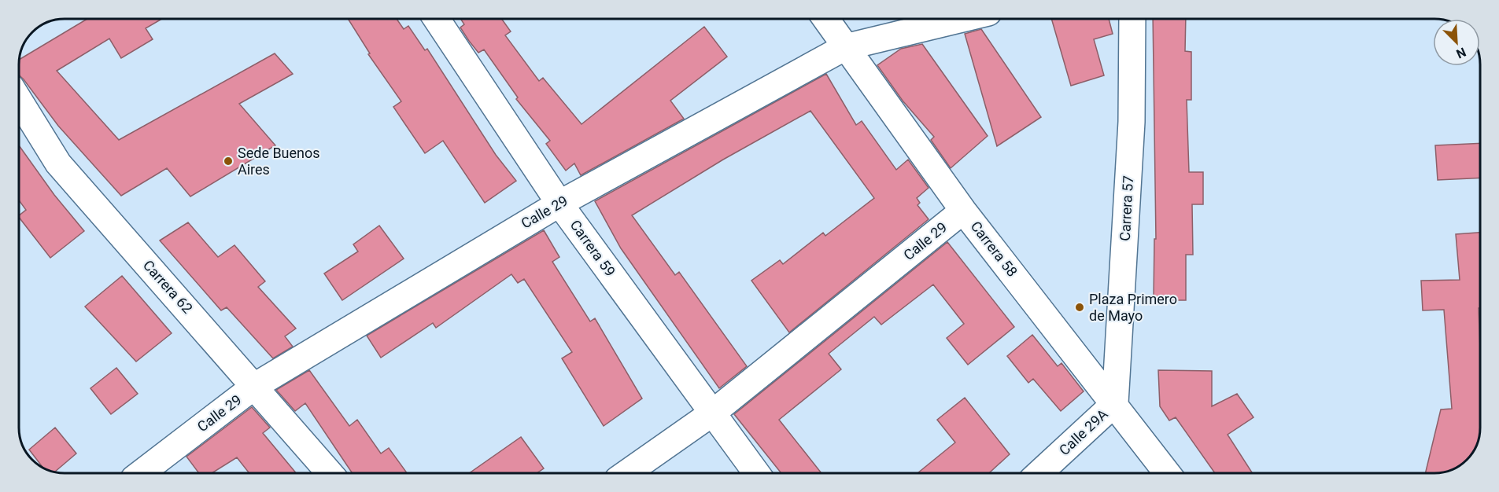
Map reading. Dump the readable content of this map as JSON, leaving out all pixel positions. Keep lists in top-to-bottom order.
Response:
{
  "streets": {
    "street": [
      "Carrera 57",
      "Calle 29",
      "Carrera 59",
      "Carrera 58",
      "Carrera 62",
      "Calle 29A"
    ]
  },
  "crossings": [
    ["Carrera 57", "Carrera 58"],
    ["Carrera 57", "Calle 29A"],
    ["Calle 29", "Carrera 59"],
    ["Calle 29", "Carrera 58"],
    ["Calle 29", "Carrera 62"],
    ["Carrera 58", "Calle 29A"]
  ],
  "places": ["Sede Buenos Aires", "Plaza Primero de Mayo"],
  "north": "bottom right"
}
